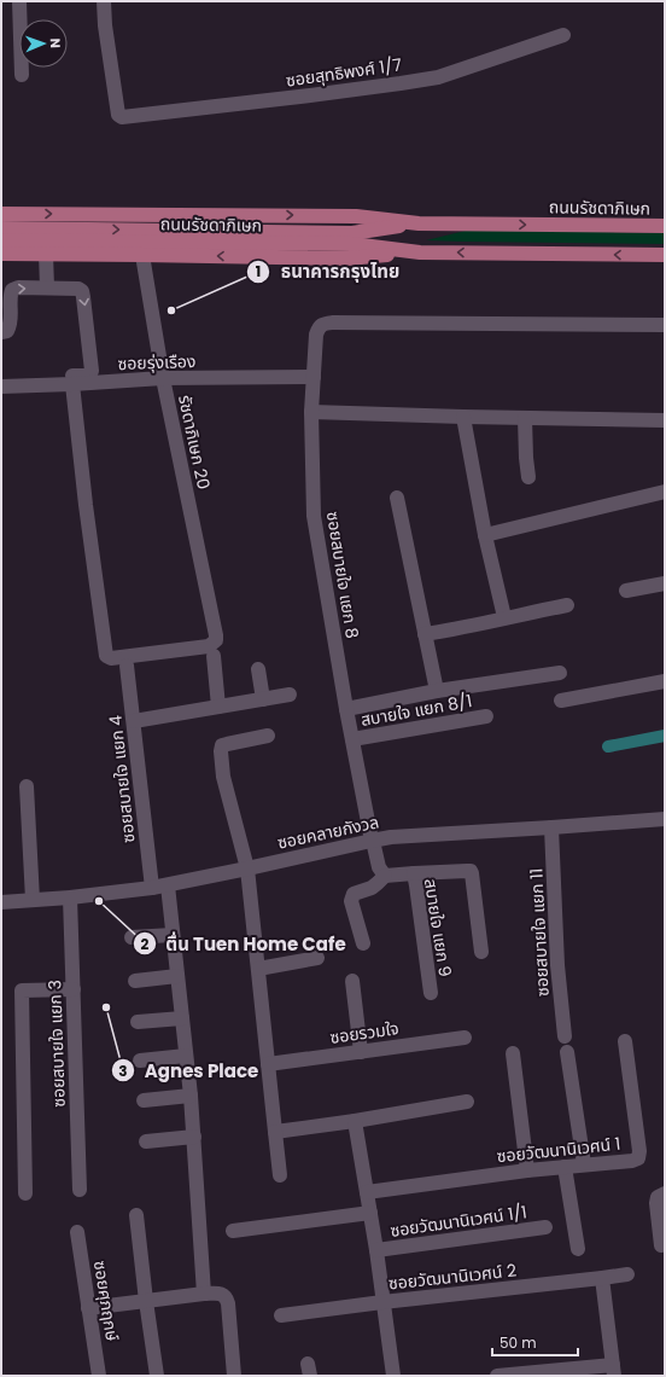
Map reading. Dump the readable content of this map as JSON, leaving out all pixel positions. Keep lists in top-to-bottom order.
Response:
{
  "streets": {
    "main road": ["ถนนรัชดาภิเษก"],
    "street": [
      "ซอยสุทธิพงศ์ 1/7",
      "ซอยรุ่งเรือง",
      "รัชดาภิเษก 20",
      "ซอยสบายใจ แยก 8",
      "สบายใจ แยก 8/1",
      "ซอยสบายใจ แยก 4",
      "ซอยคลายกังวล",
      "สบายใจ แยก 9",
      "ซอยสบายใจ แยก 11",
      "ซอยรวมใจ",
      "ซอยสบายใจ แยก 3",
      "ซอยวัฒนานิเวศน์ 1",
      "ซอยวัฒนานิเวศน์ 1/1",
      "ซอยวัฒนานิเวศน์ 2",
      "ซอยศุภฤกษ์"
    ]
  },
  "crossings": [
    ["ถนนรัชดาภิเษก", "รัชดาภิเษก 20"],
    ["ซอยรุ่งเรือง", "รัชดาภิเษก 20"],
    ["ซอยรุ่งเรือง", "ซอยสบายใจ แยก 8"],
    ["ซอยสบายใจ แยก 8", "สบายใจ แยก 8/1"],
    ["ซอยสบายใจ แยก 8", "ซอยคลายกังวล"],
    ["ซอยสบายใจ แยก 4", "ซอยคลายกังวล"],
    ["ซอยคลายกังวล", "ซอยสบายใจ แยก 11"],
    ["ซอยคลายกังวล", "ซอยสบายใจ แยก 3"]
  ],
  "places": ["ธนาคารกรุงไทย", "ตื่น Tuen Home Cafe", "Agnes Place"],
  "scale_bar": "50 m",
  "north": "right"
}
